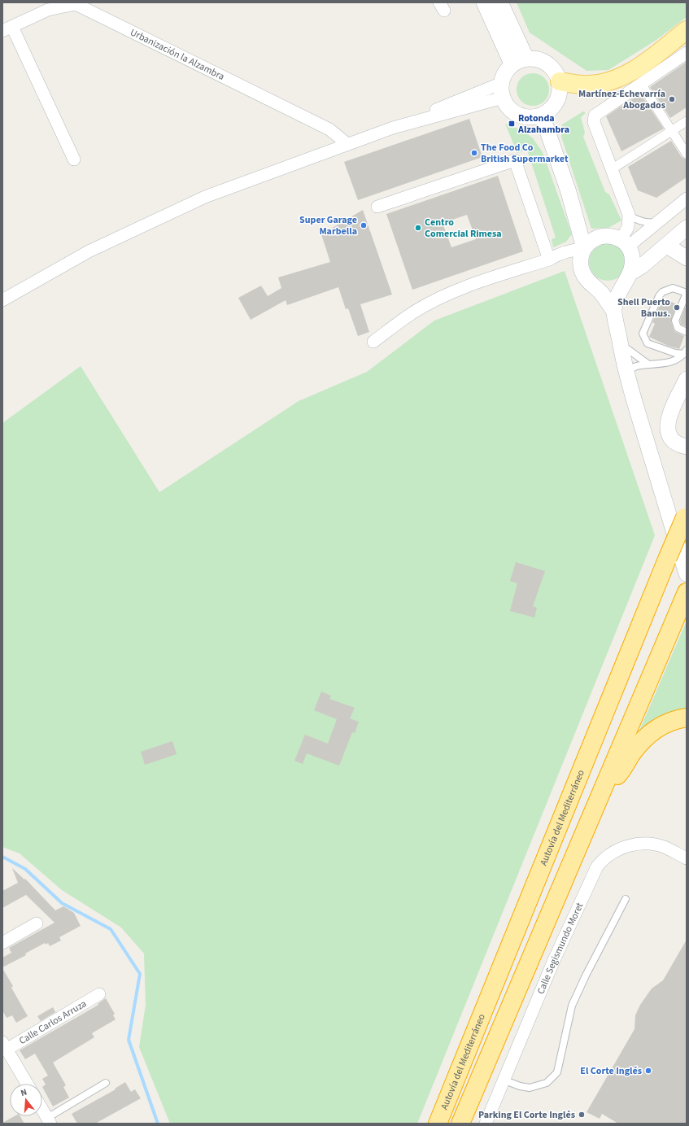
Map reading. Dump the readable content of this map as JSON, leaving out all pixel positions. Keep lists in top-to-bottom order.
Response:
{
  "streets": {
    "highway": ["Autovía del Mediterráneo"],
    "street": ["Urbanización la Alzambra", "Calle Segismundo Moret", "Calle Carlos Arruza"]
  },
  "places": {
    "other": [
      "Martínez-Echevarría Abogados",
      "The Food Co British Supermarket",
      "Super Garage Marbella",
      "Centro Comercial Rimesa",
      "Shell Puerto Banus.",
      "El Corte Inglés",
      "Parking El Corte Inglés"
    ],
    "transit": ["Rotonda Alzahambra"]
  },
  "north": "top"
}
